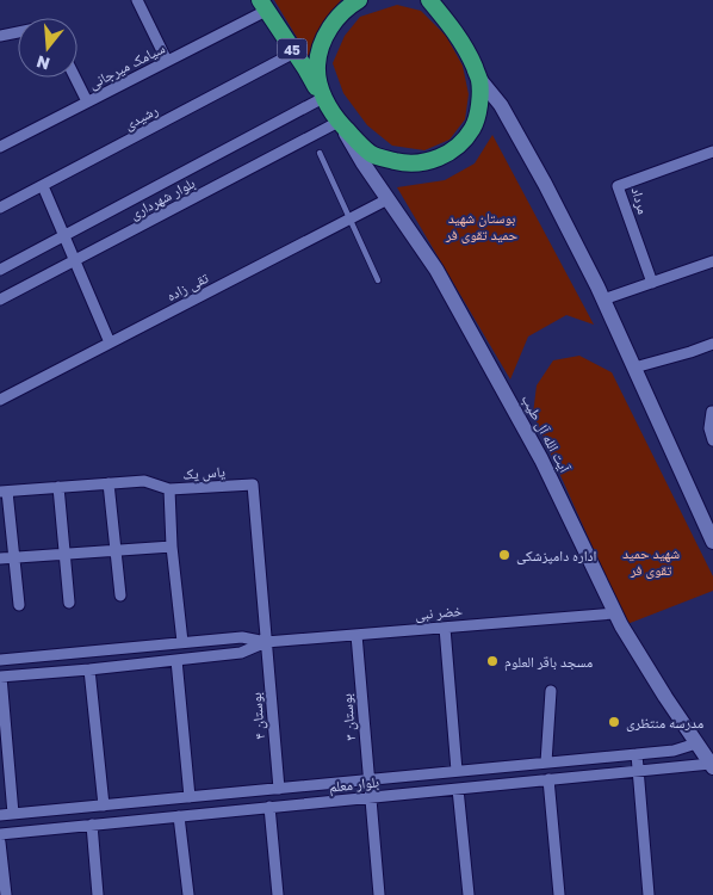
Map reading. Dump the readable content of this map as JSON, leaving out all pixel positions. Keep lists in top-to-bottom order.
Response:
{
  "streets": {
    "highway": ["45"],
    "main road": ["آیت الله آل طیب"],
    "street": [
      "سیامک میرجانی",
      "رشیدی",
      "بلوار شهرداری",
      "مرداد",
      "تقی زاده",
      "یاس یک",
      "خضر نبی",
      "بوستان ۴",
      "بوستان ۳",
      "بلوار معلم"
    ]
  },
  "crossings": [
    ["45", "سیامک میرجانی"],
    ["45", "رشیدی"],
    ["45", "بلوار شهرداری"],
    ["بلوار شهرداری", "آیت الله آل طیب"],
    ["تقی زاده", "آیت الله آل طیب"],
    ["آیت الله آل طیب", "خضر نبی"],
    ["آیت الله آل طیب", "بلوار معلم"],
    ["یاس یک", "خضر نبی"],
    ["یاس یک", "بوستان ۴"],
    ["خضر نبی", "بوستان ۴"],
    ["خضر نبی", "بوستان ۳"],
    ["بوستان ۴", "بلوار معلم"],
    ["بوستان ۳", "بلوار معلم"]
  ],
  "parks": ["بوستان شهید حمید تقوی فر", "شهید حمید تقوی فر"],
  "places": ["اداره دامپزشکی", "مسجد باقر العلوم", "مدرسه منتظری"],
  "north": "bottom"
}
